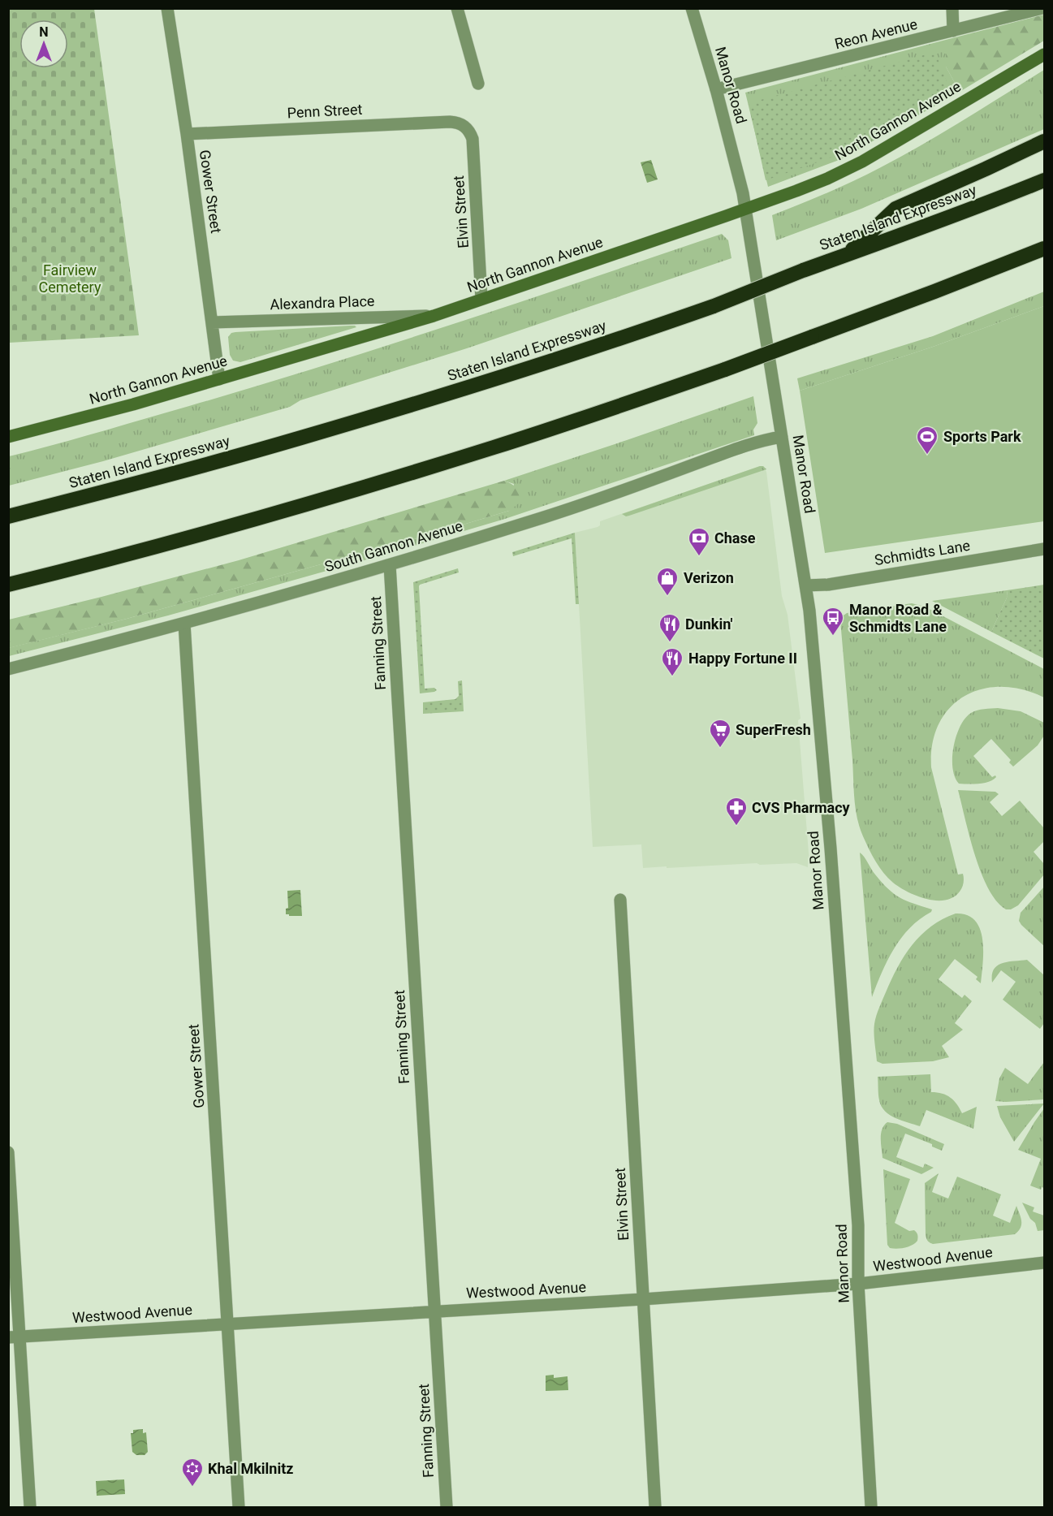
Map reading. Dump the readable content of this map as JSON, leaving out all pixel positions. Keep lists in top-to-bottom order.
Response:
{
  "streets": {
    "highway": ["Staten Island Expressway"],
    "main road": ["North Gannon Avenue"],
    "street": [
      "Reon Avenue",
      "Manor Road",
      "Penn Street",
      "Gower Street",
      "Elvin Street",
      "Alexandra Place",
      "South Gannon Avenue",
      "Schmidts Lane",
      "Fanning Street",
      "Westwood Avenue"
    ]
  },
  "crossings": [
    ["Reon Avenue", "Manor Road"],
    ["Manor Road", "North Gannon Avenue"],
    ["Manor Road", "South Gannon Avenue"],
    ["Manor Road", "Schmidts Lane"],
    ["Manor Road", "Westwood Avenue"],
    ["Penn Street", "Gower Street"],
    ["Penn Street", "Elvin Street"],
    ["North Gannon Avenue", "Gower Street"],
    ["North Gannon Avenue", "Elvin Street"],
    ["North Gannon Avenue", "Alexandra Place"],
    ["Gower Street", "Alexandra Place"],
    ["Gower Street", "South Gannon Avenue"],
    ["Gower Street", "Westwood Avenue"],
    ["Elvin Street", "Westwood Avenue"],
    ["South Gannon Avenue", "Fanning Street"],
    ["Fanning Street", "Westwood Avenue"]
  ],
  "parks": ["Fairview Cemetery"],
  "places": {
    "sports": ["Sports Park"],
    "bank": ["Chase"],
    "shop": ["Verizon"],
    "bus stop": ["Manor Road & Schmidts Lane"],
    "restaurant": ["Dunkin'", "Happy Fortune II"],
    "supermarket": ["SuperFresh"],
    "pharmacy": ["CVS Pharmacy"],
    "synagogue": ["Khal Mkilnitz"]
  },
  "north": "top"
}
